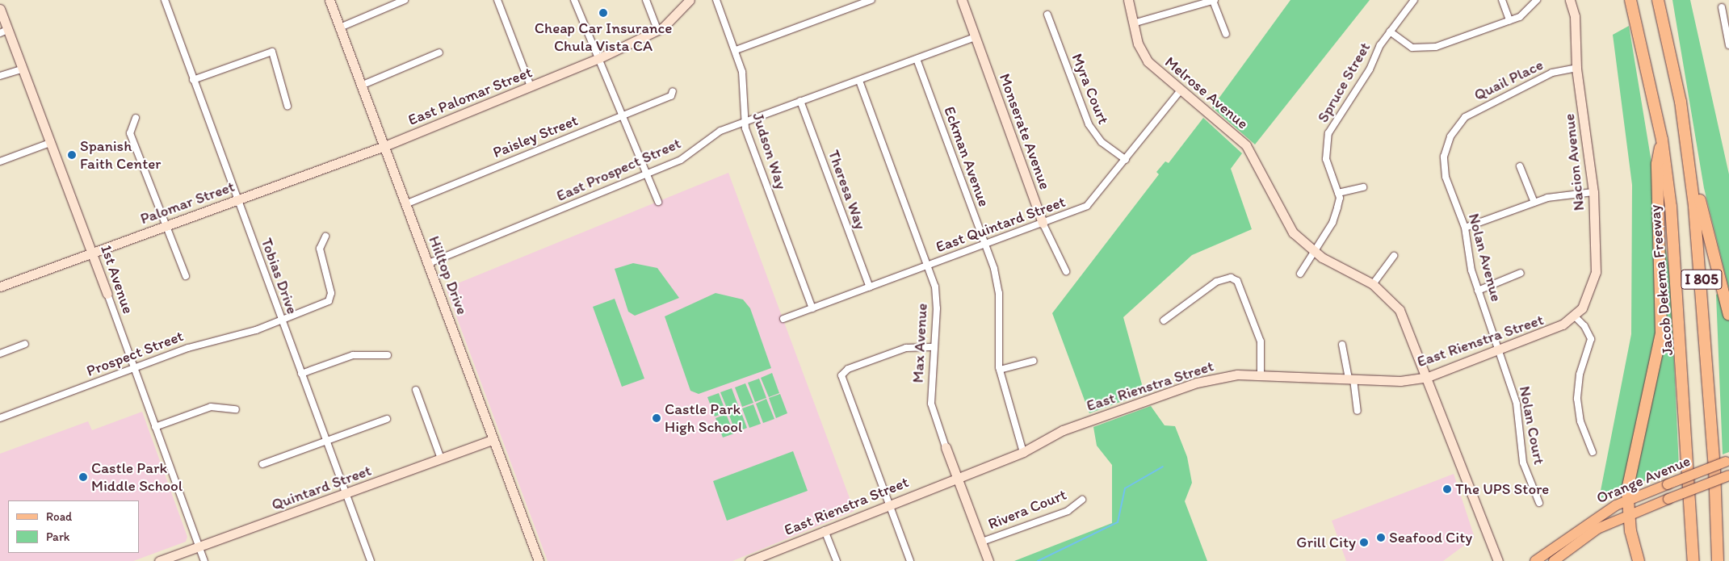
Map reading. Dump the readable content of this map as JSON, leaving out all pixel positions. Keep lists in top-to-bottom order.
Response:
{
  "streets": {
    "highway": ["I 805", "Jacob Dekema Freeway"],
    "main road": ["Orange Avenue"],
    "street": [
      "Quail Place",
      "Spruce Street",
      "Myra Court",
      "Melrose Avenue",
      "East Palomar Street",
      "Monserate Avenue",
      "Paisley Street",
      "Judson Way",
      "Eckman Avenue",
      "Nacion Avenue",
      "East Prospect Street",
      "Theresa Way",
      "Palomar Street",
      "East Quintard Street",
      "Nolan Avenue",
      "Hilltop Drive",
      "Tobias Drive",
      "1st Avenue",
      "East Rienstra Street",
      "Max Avenue",
      "Prospect Street",
      "Nolan Court",
      "Quintard Street",
      "Rivera Court"
    ]
  },
  "crossings": [
    ["Quail Place", "Nacion Avenue"],
    ["Quail Place", "Nolan Avenue"],
    ["Myra Court", "East Quintard Street"],
    ["Melrose Avenue", "East Quintard Street"],
    ["Melrose Avenue", "East Rienstra Street"],
    ["East Palomar Street", "Palomar Street"],
    ["East Palomar Street", "Hilltop Drive"],
    ["Monserate Avenue", "East Prospect Street"],
    ["Monserate Avenue", "East Quintard Street"],
    ["Paisley Street", "Hilltop Drive"],
    ["Judson Way", "East Prospect Street"],
    ["Judson Way", "East Quintard Street"],
    ["Eckman Avenue", "East Prospect Street"],
    ["Eckman Avenue", "East Quintard Street"],
    ["Eckman Avenue", "East Rienstra Street"],
    ["Nacion Avenue", "East Rienstra Street"],
    ["East Prospect Street", "Theresa Way"],
    ["East Prospect Street", "Hilltop Drive"],
    ["East Prospect Street", "Max Avenue"],
    ["Theresa Way", "East Quintard Street"],
    ["Palomar Street", "Hilltop Drive"],
    ["Palomar Street", "Tobias Drive"],
    ["Palomar Street", "1st Avenue"],
    ["East Quintard Street", "Max Avenue"],
    ["Nolan Avenue", "East Rienstra Street"],
    ["Nolan Avenue", "Nolan Court"],
    ["Hilltop Drive", "Quintard Street"],
    ["Tobias Drive", "Prospect Street"],
    ["Tobias Drive", "Quintard Street"],
    ["1st Avenue", "Prospect Street"],
    ["1st Avenue", "Quintard Street"],
    ["East Rienstra Street", "Max Avenue"],
    ["East Rienstra Street", "Nolan Court"],
    ["Max Avenue", "Rivera Court"]
  ],
  "places": [
    "Cheap Car Insurance Chula Vista CA",
    "Spanish Faith Center",
    "Castle Park High School",
    "Castle Park Middle School",
    "The UPS Store",
    "Seafood City",
    "Grill City"
  ],
  "legend": ["Road", "Park"]
}
